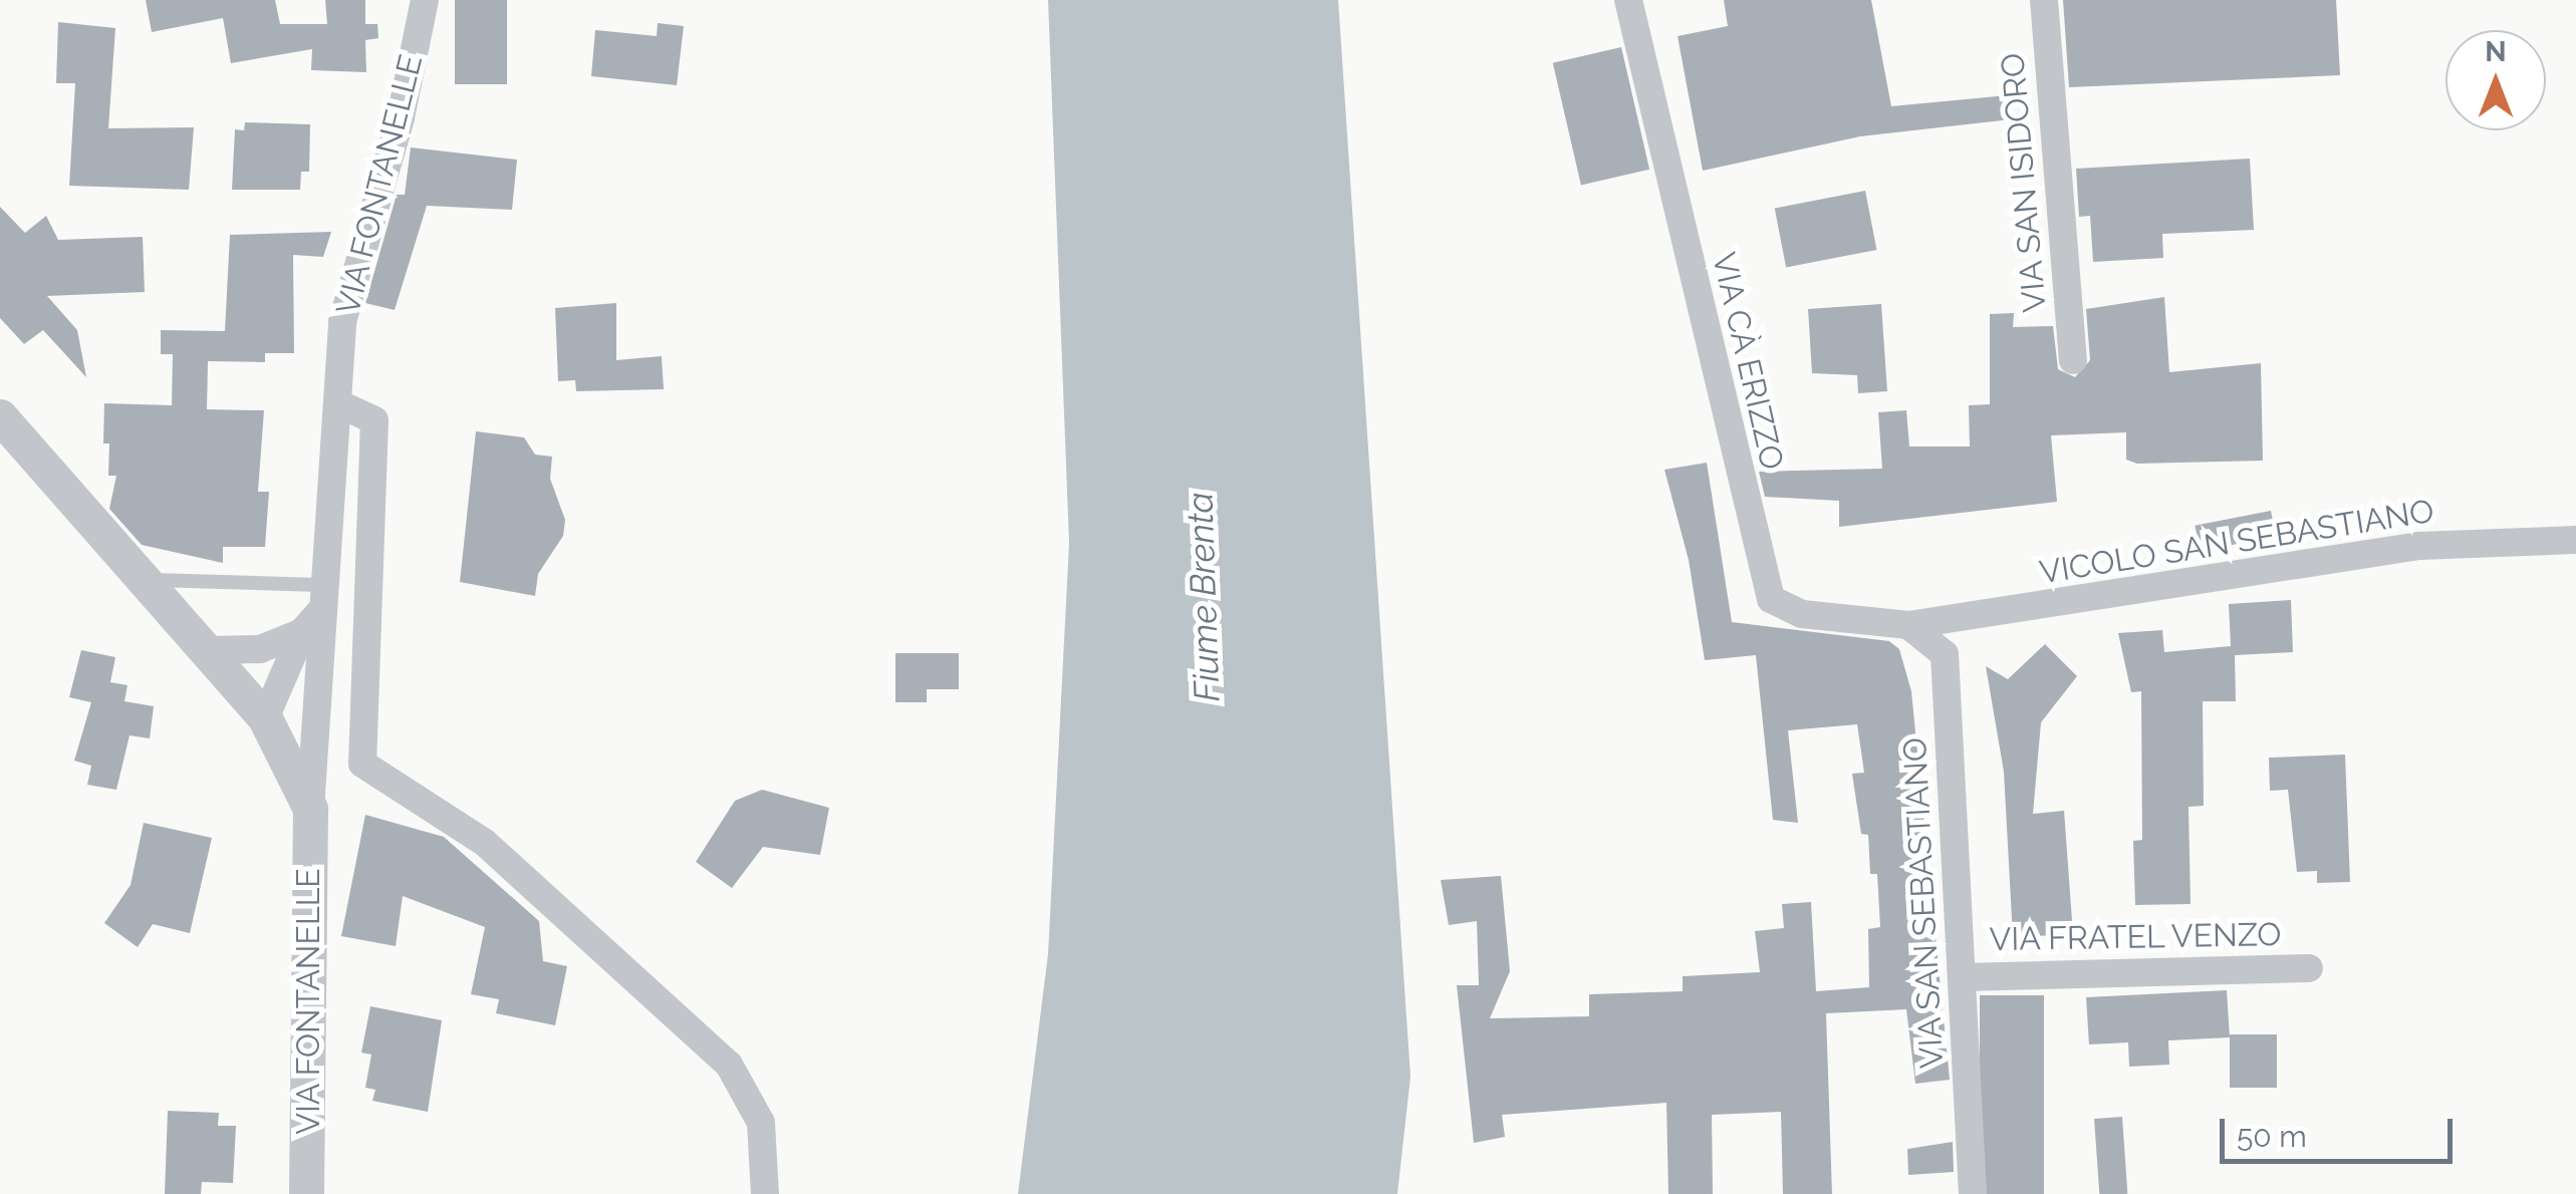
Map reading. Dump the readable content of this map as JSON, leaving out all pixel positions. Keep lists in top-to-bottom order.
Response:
{
  "streets": {
    "street": [
      "VIA SAN ISIDORO",
      "VIA FONTANELLE",
      "VIA CÀ ERIZZO",
      "VICOLO SAN SEBASTIANO",
      "VIA SAN SEBASTIANO",
      "VIA FRATEL VENZO"
    ]
  },
  "crossings": [
    ["VIA CÀ ERIZZO", "VICOLO SAN SEBASTIANO"],
    ["VIA CÀ ERIZZO", "VIA SAN SEBASTIANO"],
    ["VICOLO SAN SEBASTIANO", "VIA SAN SEBASTIANO"],
    ["VIA SAN SEBASTIANO", "VIA FRATEL VENZO"]
  ],
  "water": ["Fiume Brenta"],
  "scale_bar": "50 m",
  "north": "top"
}
